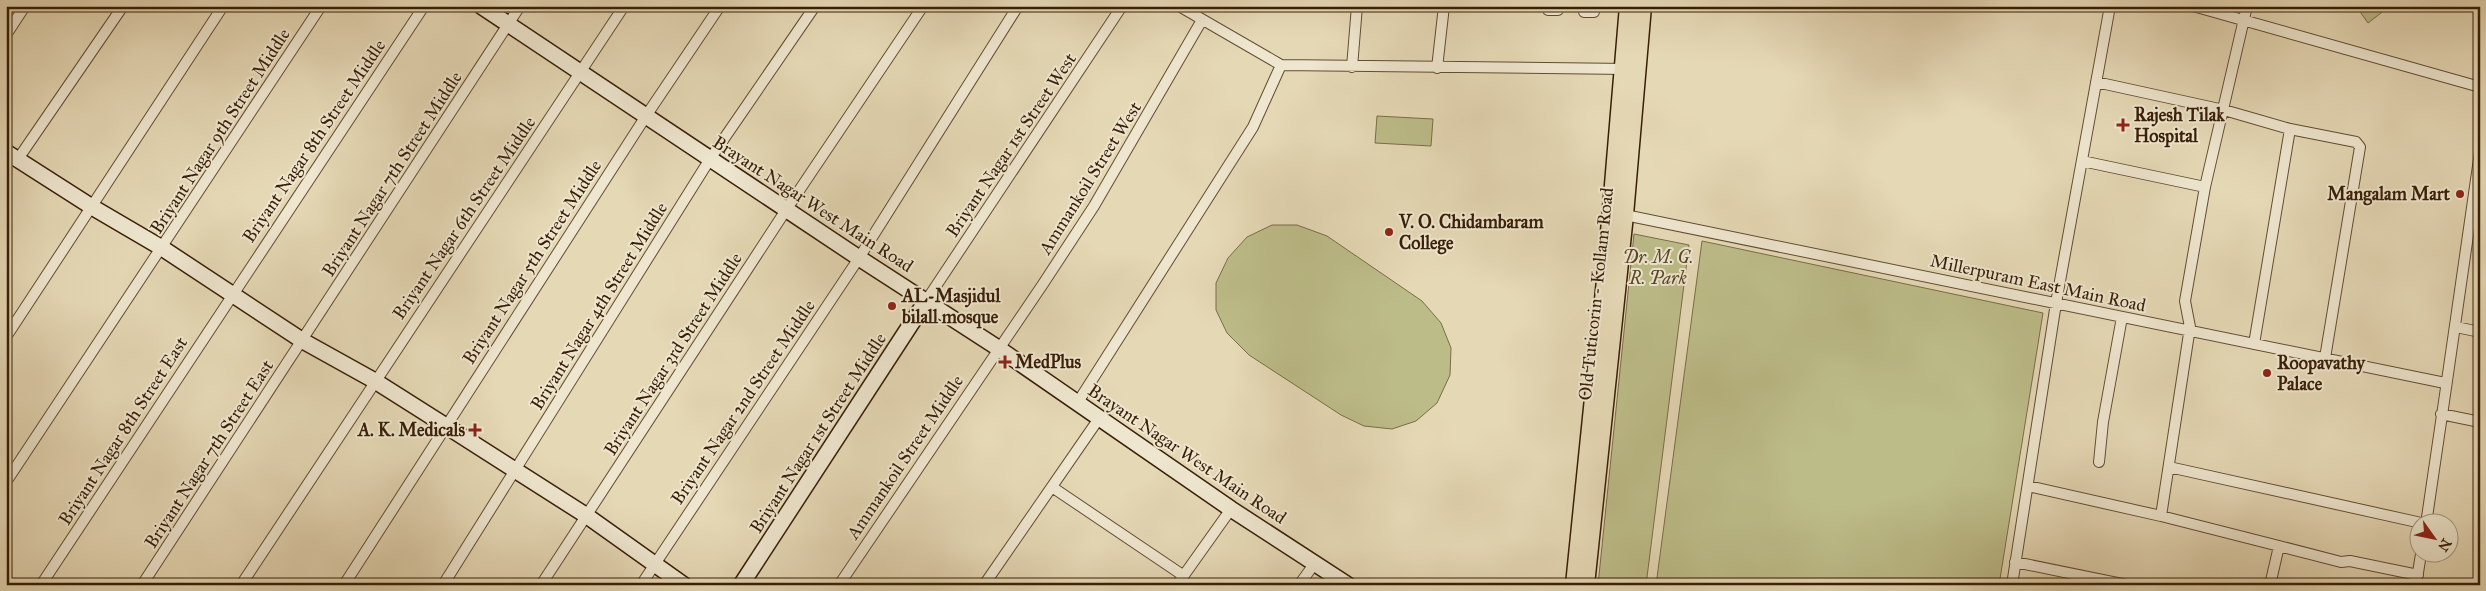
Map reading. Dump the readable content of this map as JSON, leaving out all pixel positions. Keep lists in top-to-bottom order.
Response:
{
  "streets": {
    "main road": ["Old Tuticorin - Kollam Road"],
    "street": [
      "Briyant Nagar 9th Street Middle",
      "Briyant Nagar 8th Street Middle",
      "Briyant Nagar 1st Street West",
      "Briyant Nagar 7th Street Middle",
      "Ammankoil Street West",
      "Brayant Nagar West Main Road",
      "Briyant Nagar 6th Street Middle",
      "Briyant Nagar 5th Street Middle",
      "Millerpuram East Main Road",
      "Briyant Nagar 4th Street Middle",
      "Briyant Nagar 3rd Street Middle",
      "Briyant Nagar 2nd Street Middle",
      "Briyant Nagar 8th Street East",
      "Briyant Nagar 1st Street Middle",
      "Briyant Nagar 7th Street East",
      "Ammankoil Street Middle"
    ]
  },
  "crossings": [
    ["Briyant Nagar 8th Street Middle", "Briyant Nagar 8th Street East"],
    ["Briyant Nagar 1st Street West", "Brayant Nagar West Main Road"],
    ["Briyant Nagar 1st Street West", "Briyant Nagar 1st Street Middle"],
    ["Briyant Nagar 7th Street Middle", "Brayant Nagar West Main Road"],
    ["Briyant Nagar 7th Street Middle", "Briyant Nagar 7th Street East"],
    ["Ammankoil Street West", "Brayant Nagar West Main Road"],
    ["Ammankoil Street West", "Ammankoil Street Middle"],
    ["Brayant Nagar West Main Road", "Briyant Nagar 6th Street Middle"],
    ["Brayant Nagar West Main Road", "Briyant Nagar 5th Street Middle"],
    ["Brayant Nagar West Main Road", "Briyant Nagar 4th Street Middle"],
    ["Brayant Nagar West Main Road", "Briyant Nagar 3rd Street Middle"],
    ["Brayant Nagar West Main Road", "Briyant Nagar 2nd Street Middle"],
    ["Brayant Nagar West Main Road", "Briyant Nagar 1st Street Middle"],
    ["Brayant Nagar West Main Road", "Ammankoil Street Middle"],
    ["Millerpuram East Main Road", "Old Tuticorin - Kollam Road"]
  ],
  "parks": ["Dr. M. G. R. Park"],
  "places": {
    "health": ["Rajesh Tilak Hospital", "MedPlus", "A. K. Medicals"],
    "other": [
      "Mangalam Mart",
      "V. O. Chidambaram College",
      "AL-Masjidul bilall mosque",
      "Roopavathy Palace"
    ]
  },
  "north": "bottom right"
}
